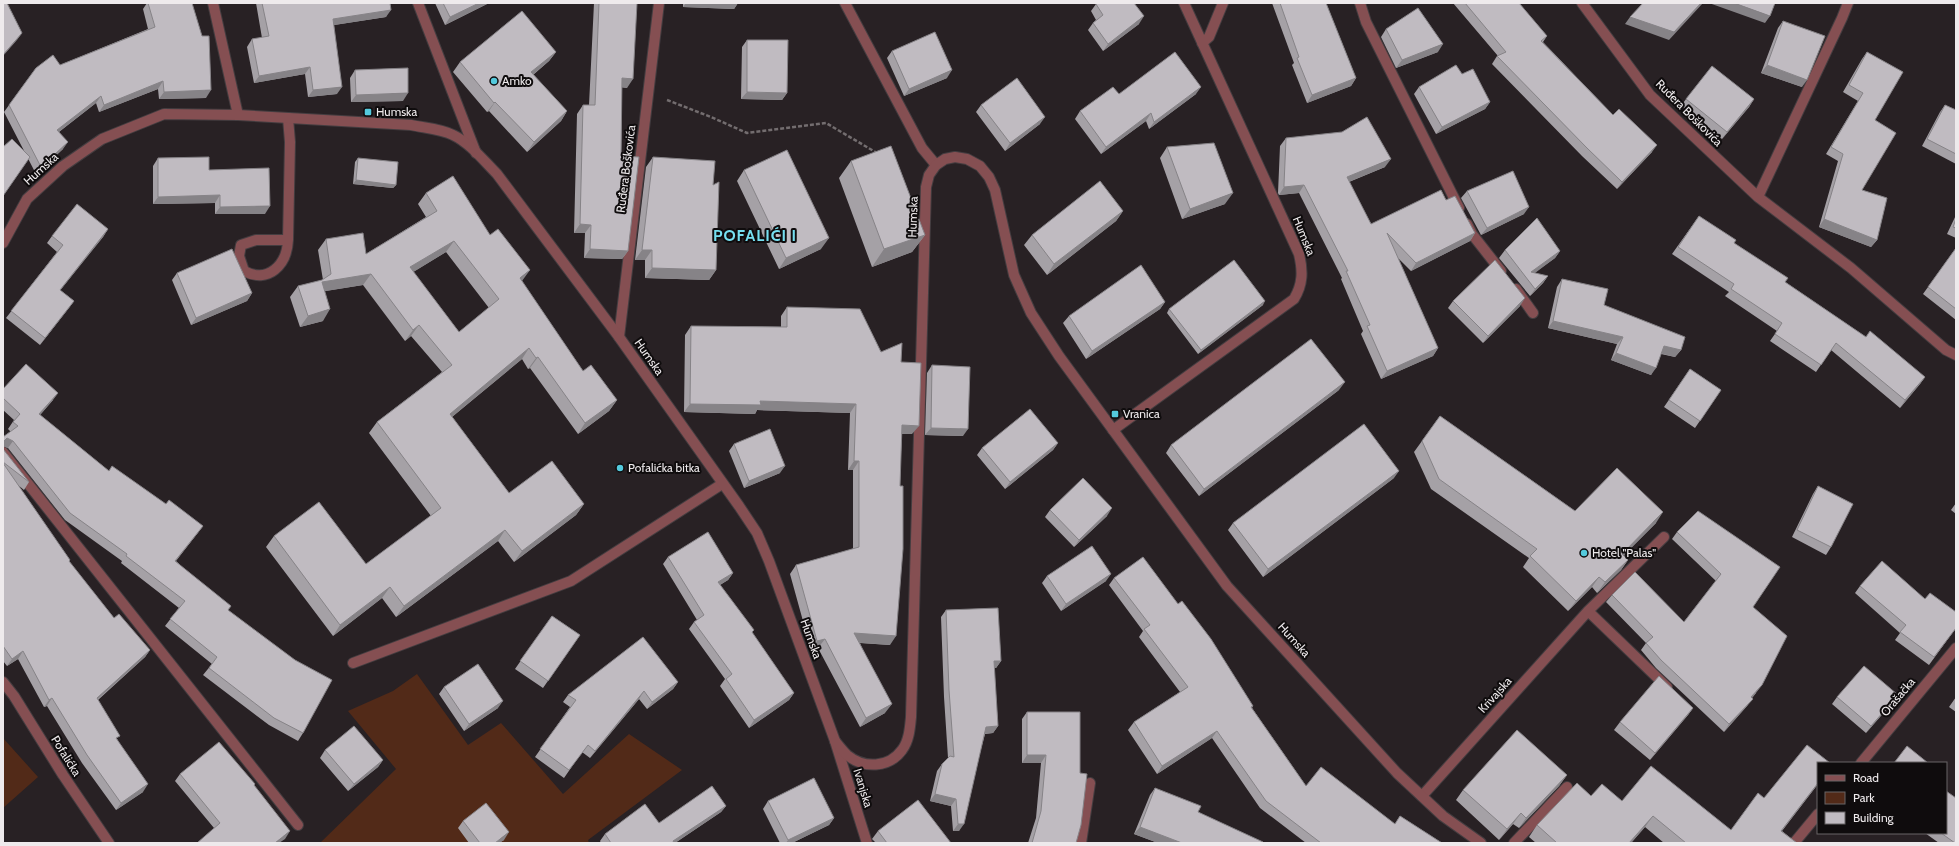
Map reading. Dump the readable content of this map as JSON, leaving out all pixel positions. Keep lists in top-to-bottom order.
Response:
{
  "streets": {
    "street": [
      "Ruđera Boškovića",
      "Humska",
      "Krivajska",
      "Orašačka",
      "Pofalićka",
      "Ivanjska"
    ]
  },
  "crossings": [
    ["Ruđera Boškovića", "Humska"],
    ["Humska", "Krivajska"],
    ["Humska", "Ivanjska"]
  ],
  "districts": ["POFALIĆI I"],
  "places": {
    "other": ["Amko", "Pofalićka bitka", "Hotel \"Palas\""],
    "transit": ["Humska", "Vranica"]
  },
  "legend": ["Road", "Park", "Building"]
}
